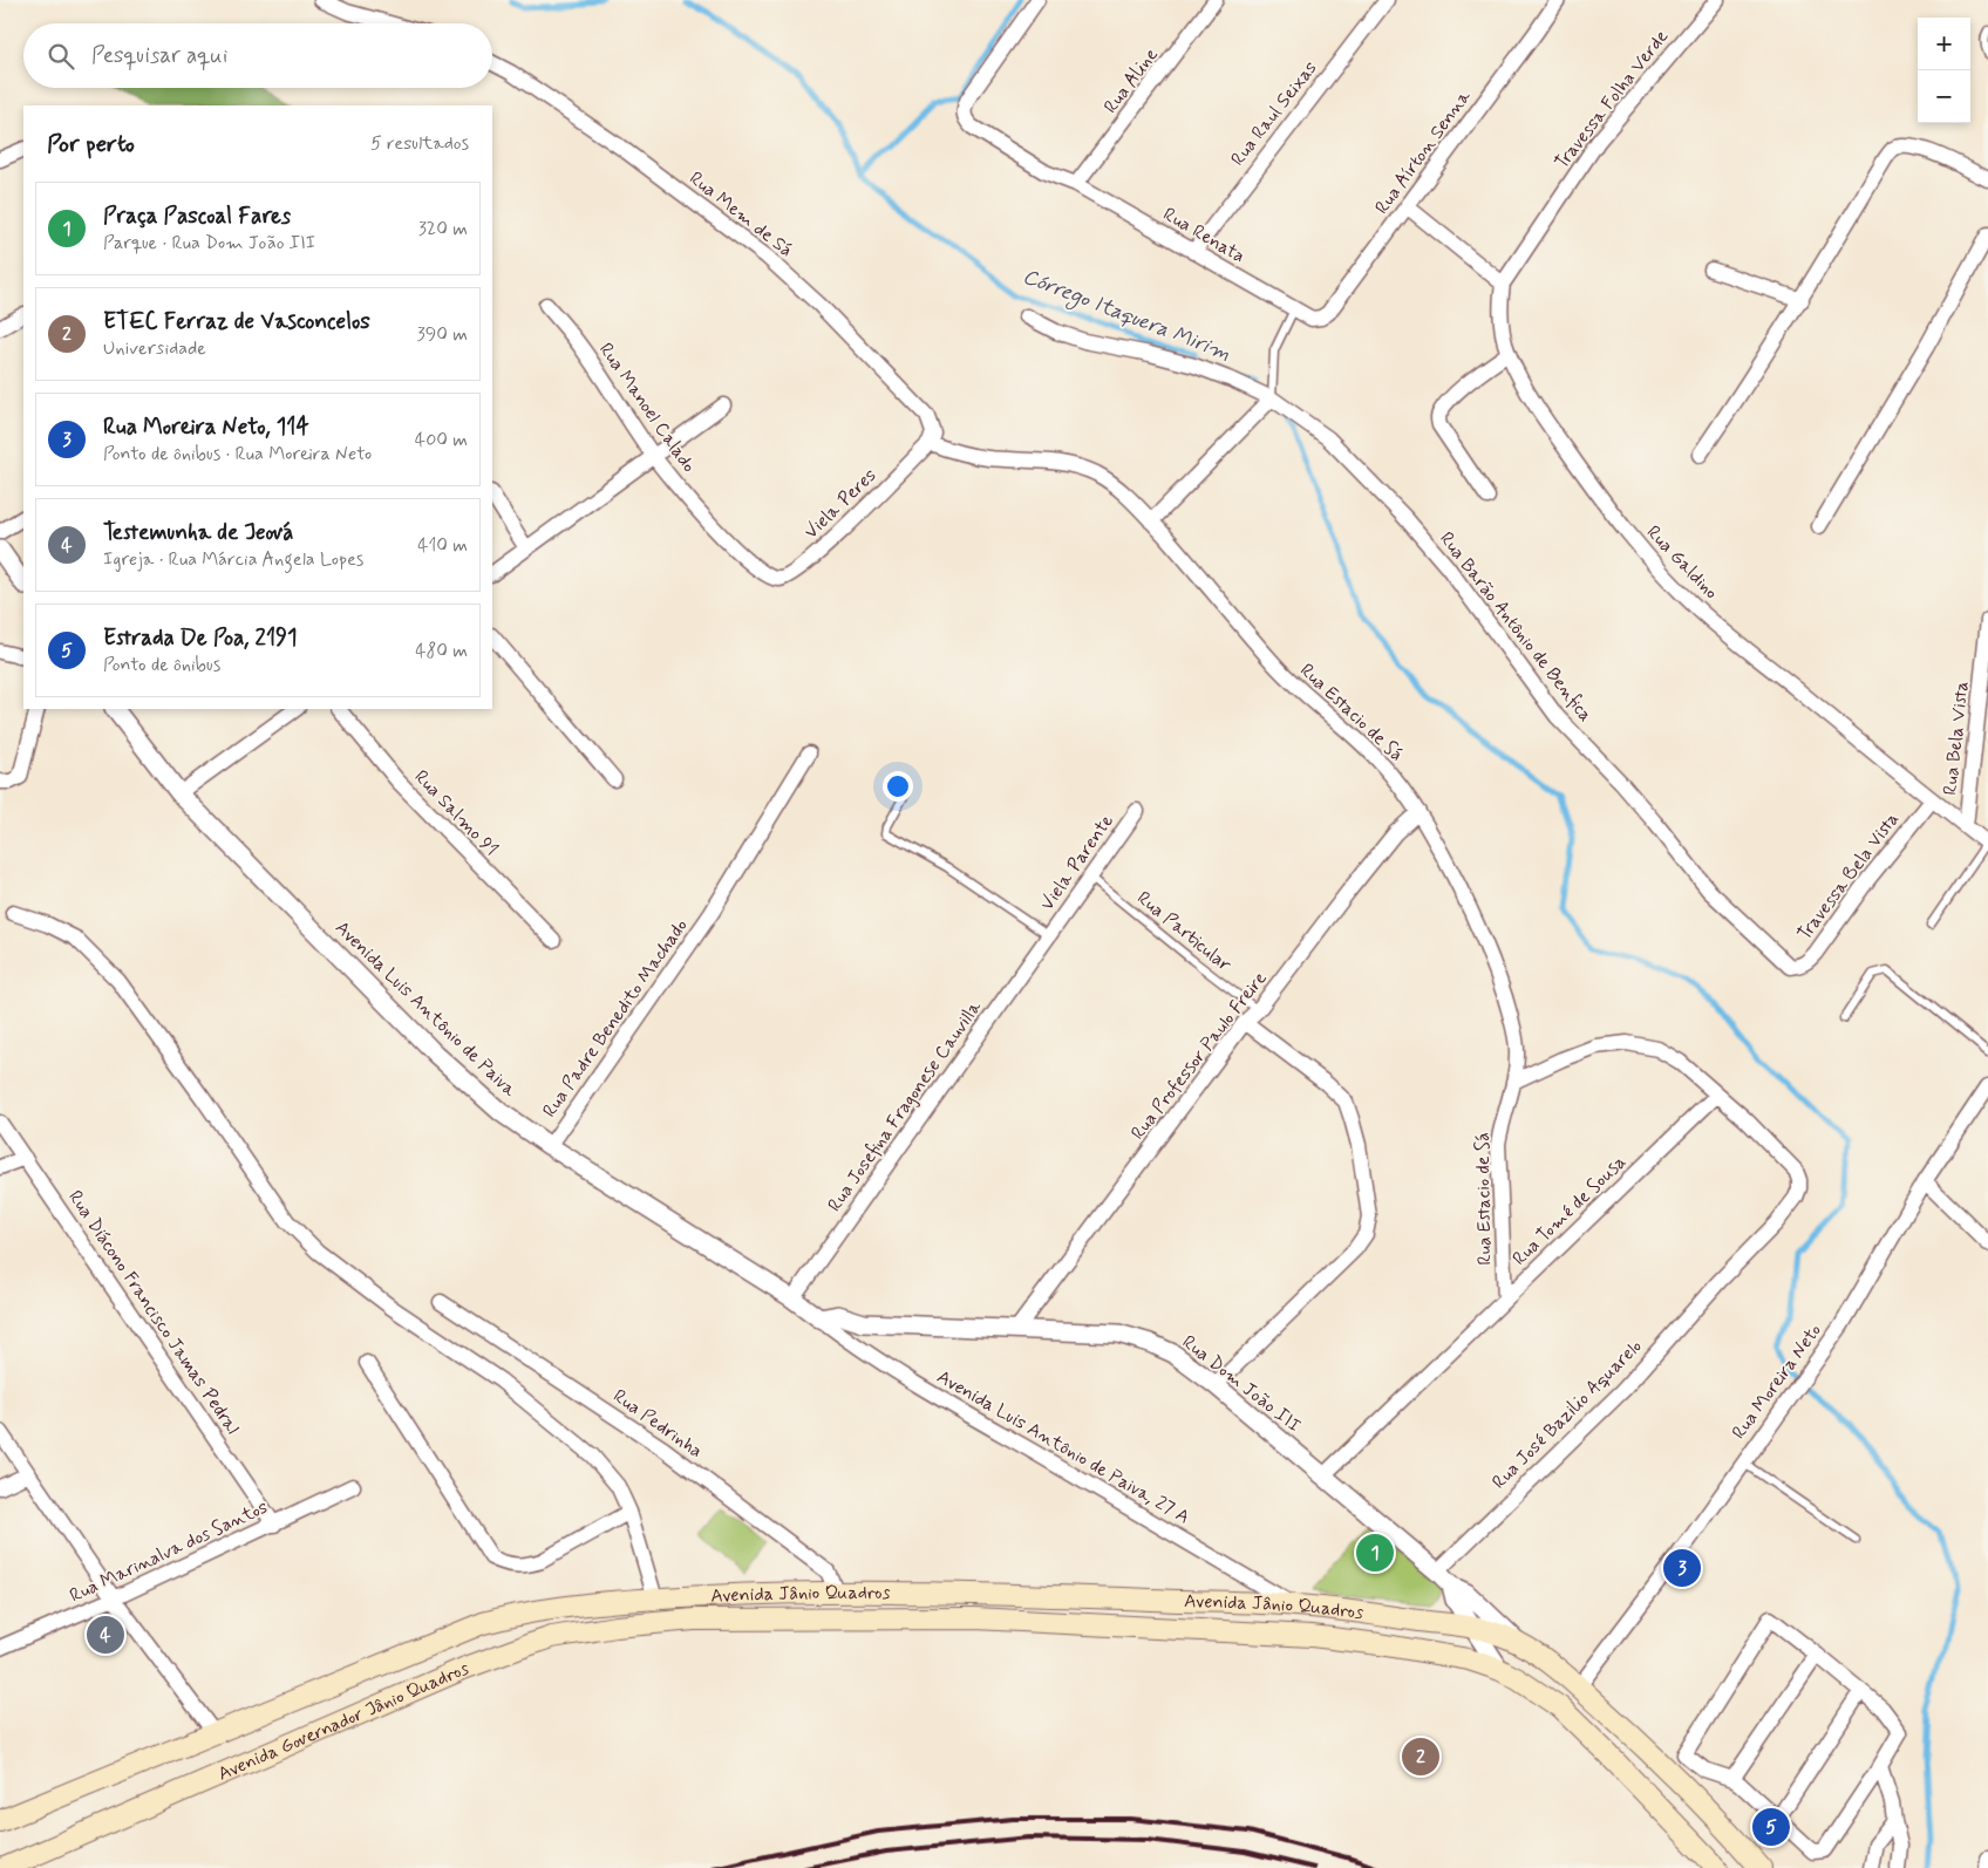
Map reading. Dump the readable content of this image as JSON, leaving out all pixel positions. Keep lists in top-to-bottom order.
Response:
{
  "streets": {
    "main road": ["Avenida Jânio Quadros", "Avenida Governador Jânio Quadros"],
    "street": [
      "Rua Aline",
      "Travessa Folha Verde",
      "Rua Raul Seixas",
      "Rua Aírton Senna",
      "Rua Mem de Sá",
      "Rua Renata",
      "Rua Manoel Calado",
      "Viela Peres",
      "Rua Galdino",
      "Rua Barão Antônio de Benfica",
      "Rua Estacio de Sá",
      "Rua Bela Vista",
      "Rua Salmo 91",
      "Viela Parente",
      "Travessa Bela Vista",
      "Avenida Luis Antônio de Paiva",
      "Rua Padre Benedito Machado",
      "Rua Professor Paulo Freire",
      "Rua Josefina Fragonese Cauvilla",
      "Rua Tomé de Sousa",
      "Rua Diácono Francisco Jamas Pedral",
      "Rua Moreira Neto",
      "Rua Dom João III",
      "Rua José Bazilio Aquarelo",
      "Rua Pedrinha",
      "Avenida Luis Antônio de Paiva, 27 A",
      "Rua Marinalva dos Santos"
    ],
    "lane": ["Rua Particular"]
  },
  "crossings": [
    ["Rua Aline", "Rua Renata"],
    ["Travessa Folha Verde", "Rua Galdino"],
    ["Rua Raul Seixas", "Rua Renata"],
    ["Rua Aírton Senna", "Rua Renata"],
    ["Rua Mem de Sá", "Viela Peres"],
    ["Rua Mem de Sá", "Rua Estacio de Sá"],
    ["Rua Manoel Calado", "Viela Peres"],
    ["Viela Peres", "Rua Estacio de Sá"],
    ["Rua Galdino", "Rua Bela Vista"],
    ["Rua Galdino", "Travessa Bela Vista"],
    ["Rua Barão Antônio de Benfica", "Travessa Bela Vista"],
    ["Rua Estacio de Sá", "Rua Professor Paulo Freire"],
    ["Rua Estacio de Sá", "Rua Tomé de Sousa"],
    ["Viela Parente", "Rua Particular"],
    ["Viela Parente", "Rua Josefina Fragonese Cauvilla"],
    ["Rua Particular", "Rua Professor Paulo Freire"],
    ["Avenida Luis Antônio de Paiva", "Rua Padre Benedito Machado"],
    ["Avenida Luis Antônio de Paiva", "Rua Josefina Fragonese Cauvilla"],
    ["Avenida Luis Antônio de Paiva", "Rua Dom João III"],
    ["Avenida Luis Antônio de Paiva", "Avenida Luis Antônio de Paiva, 27 A"],
    ["Rua Professor Paulo Freire", "Rua Dom João III"],
    ["Rua Tomé de Sousa", "Rua Dom João III"],
    ["Rua Tomé de Sousa", "Rua José Bazilio Aquarelo"],
    ["Rua Diácono Francisco Jamas Pedral", "Rua Marinalva dos Santos"],
    ["Rua Moreira Neto", "Avenida Jânio Quadros"],
    ["Rua Dom João III", "Rua José Bazilio Aquarelo"],
    ["Rua Dom João III", "Avenida Luis Antônio de Paiva, 27 A"],
    ["Rua Dom João III", "Avenida Jânio Quadros"],
    ["Rua Pedrinha", "Avenida Jânio Quadros"],
    ["Avenida Luis Antônio de Paiva, 27 A", "Avenida Jânio Quadros"],
    ["Avenida Jânio Quadros", "Avenida Governador Jânio Quadros"]
  ],
  "water": ["Córrego Itaquera Mirim"],
  "page": {
    "map_buttons": ["+", "−"],
    "search": "Pesquisar aqui",
    "heading": ["Por perto", "5 resultados"],
    "list": [
      {
        "mark": "1",
        "name": "Praça Pascoal Fares",
        "note": "Parque · Rua Dom João III",
        "value": "320 m"
      },
      {
        "mark": "2",
        "name": "ETEC Ferraz de Vasconcelos",
        "note": "Universidade",
        "value": "390 m"
      },
      {
        "mark": "3",
        "name": "Rua Moreira Neto, 114",
        "note": "Ponto de ônibus · Rua Moreira Neto",
        "value": "400 m"
      },
      {
        "mark": "4",
        "name": "Testemunha de Jeová",
        "note": "Igreja · Rua Márcia Angela Lopes",
        "value": "410 m"
      },
      {
        "mark": "5",
        "name": "Estrada De Poa, 2191",
        "note": "Ponto de ônibus",
        "value": "480 m"
      }
    ],
    "pins": [
      "1",
      "3",
      "4",
      "2",
      "5"
    ]
  }
}
